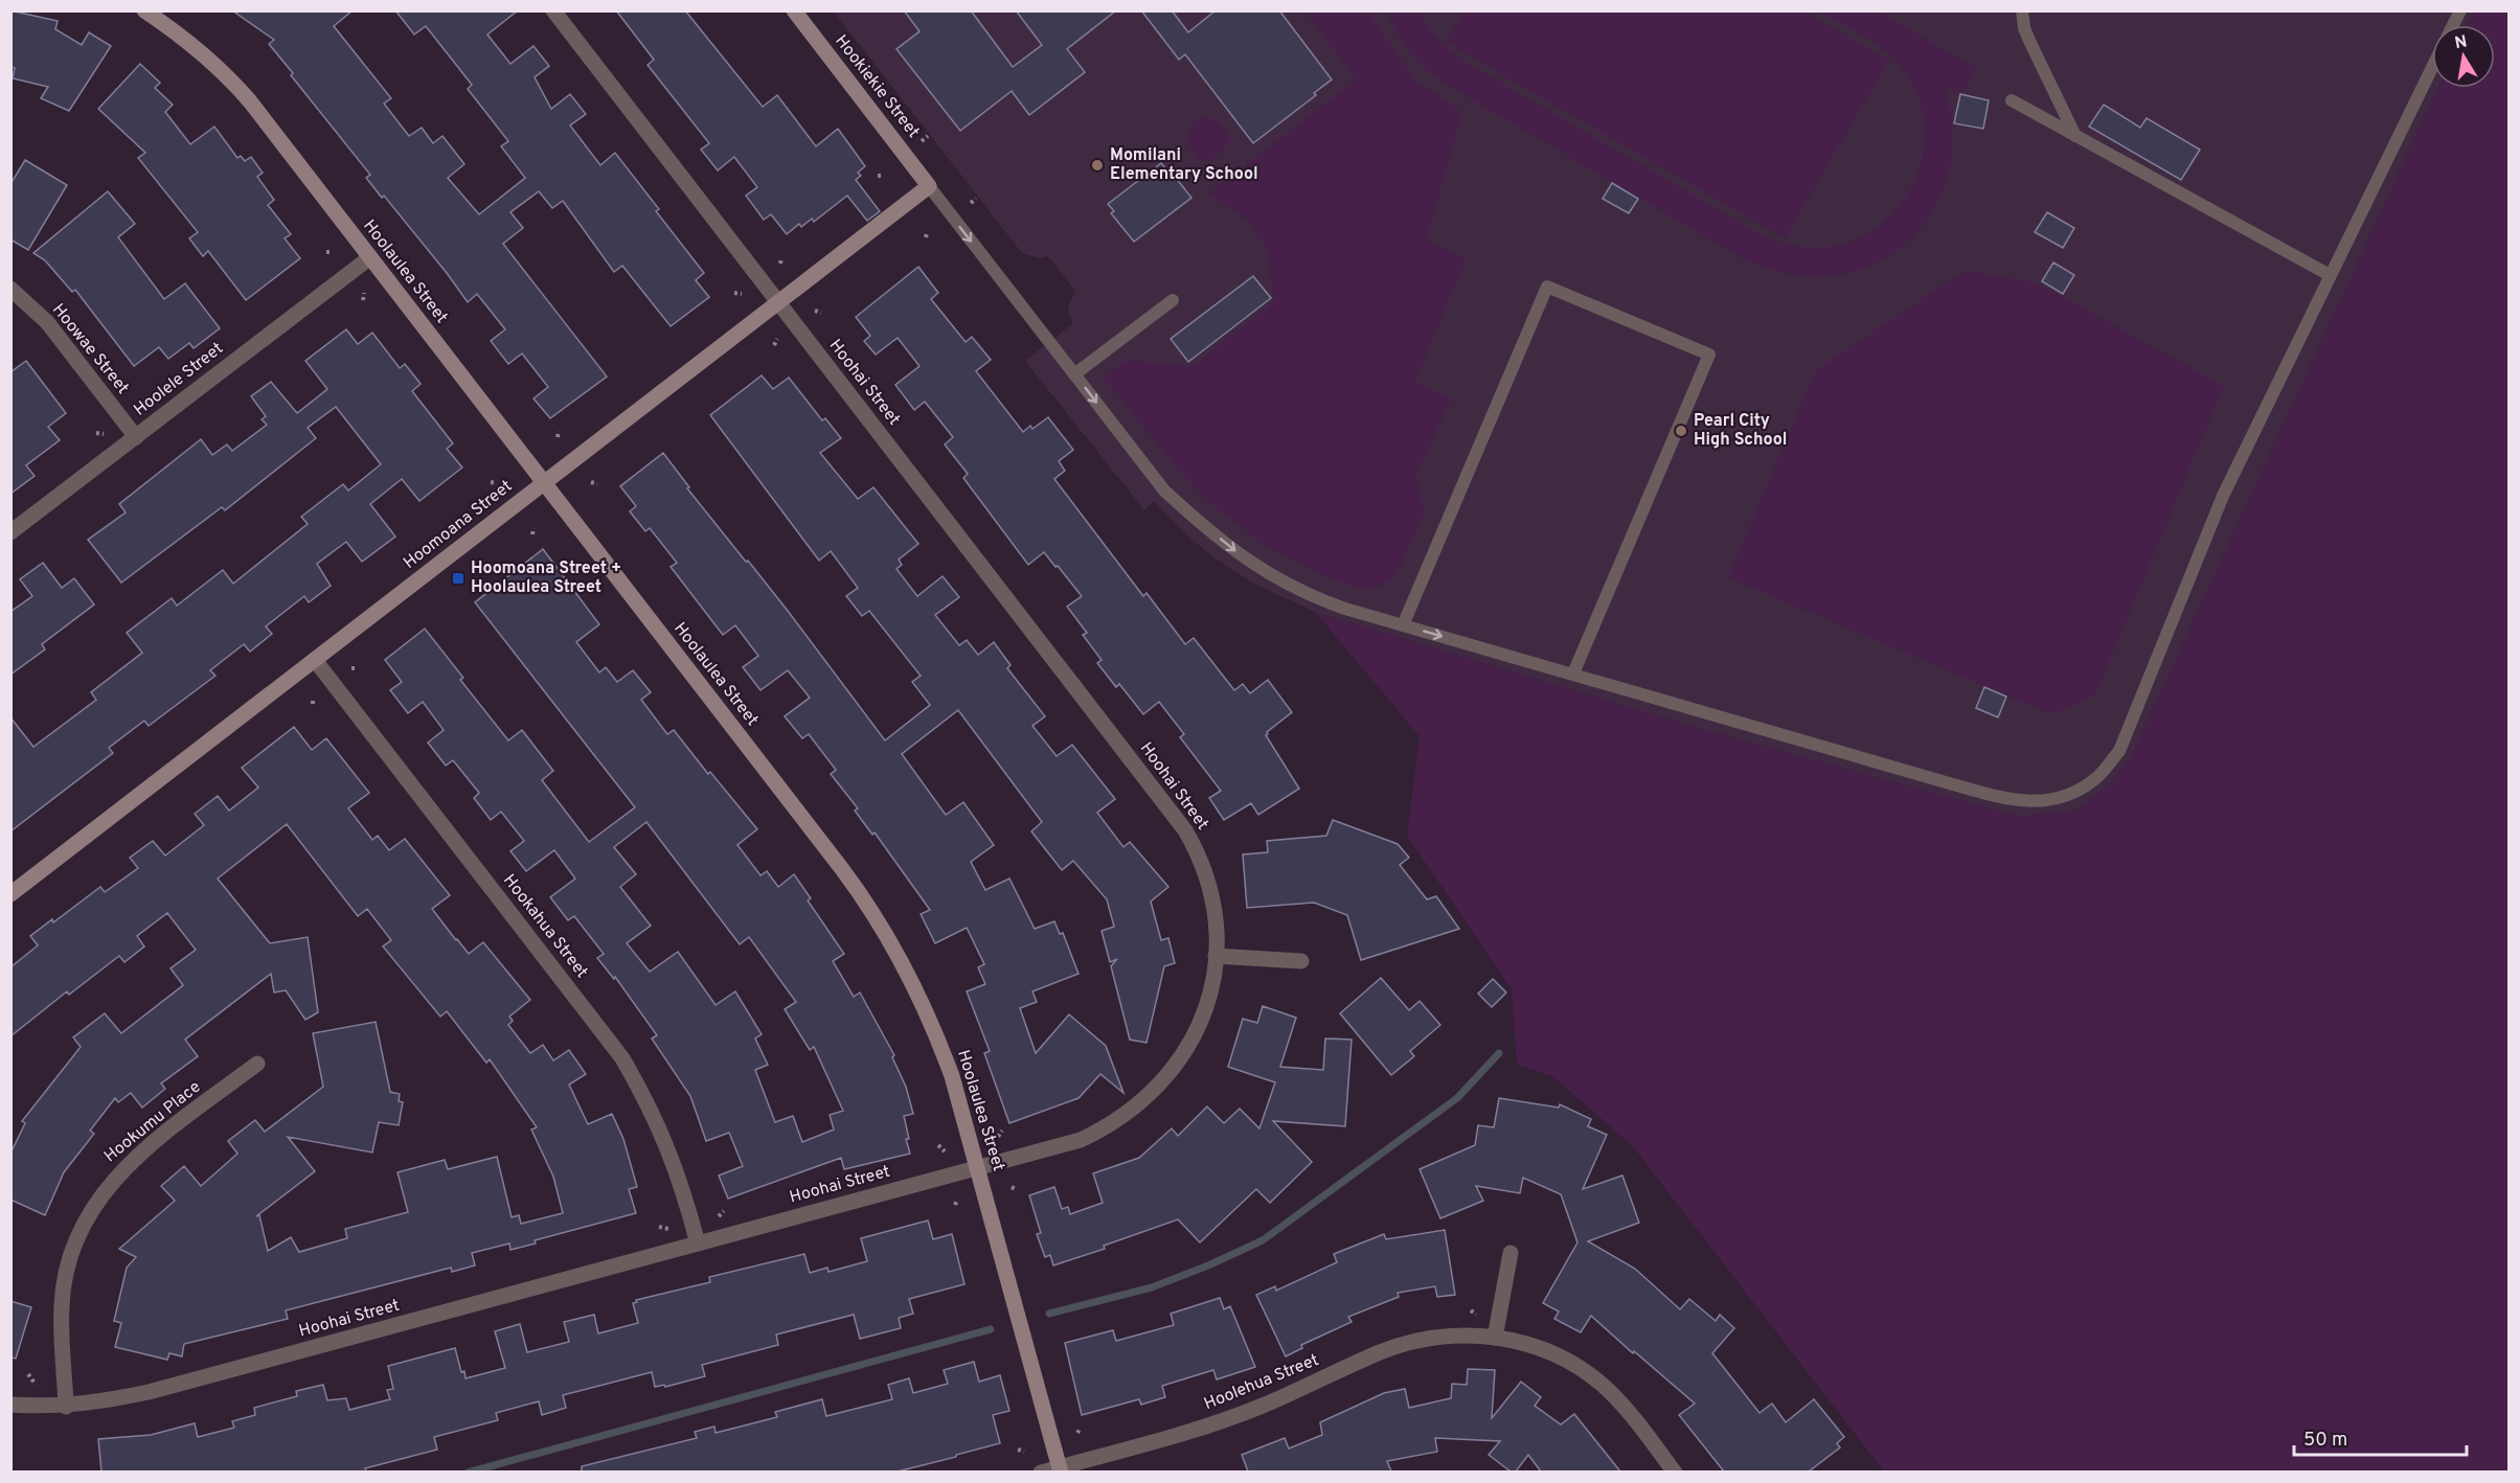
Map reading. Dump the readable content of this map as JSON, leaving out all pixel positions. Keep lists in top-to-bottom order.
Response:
{
  "streets": {
    "street": [
      "Hookiekie Street",
      "Hoolaulea Street",
      "Hoowae Street",
      "Hoolele Street",
      "Hoohai Street",
      "Hoomoana Street",
      "Hookahua Street",
      "Hookumu Place",
      "Hoolehua Street"
    ]
  },
  "crossings": [
    ["Hookiekie Street", "Hoomoana Street"],
    ["Hoolaulea Street", "Hoolele Street"],
    ["Hoolaulea Street", "Hoohai Street"],
    ["Hoolaulea Street", "Hoomoana Street"],
    ["Hoolaulea Street", "Hoolehua Street"],
    ["Hoowae Street", "Hoolele Street"],
    ["Hoohai Street", "Hoomoana Street"],
    ["Hoohai Street", "Hookahua Street"],
    ["Hoohai Street", "Hookumu Place"],
    ["Hoomoana Street", "Hookahua Street"]
  ],
  "places": {
    "other": ["Momilani Elementary School", "Pearl City High School"],
    "transit": ["Hoomoana Street + Hoolaulea Street"]
  },
  "scale_bar": "50 m",
  "north": "top"
}
